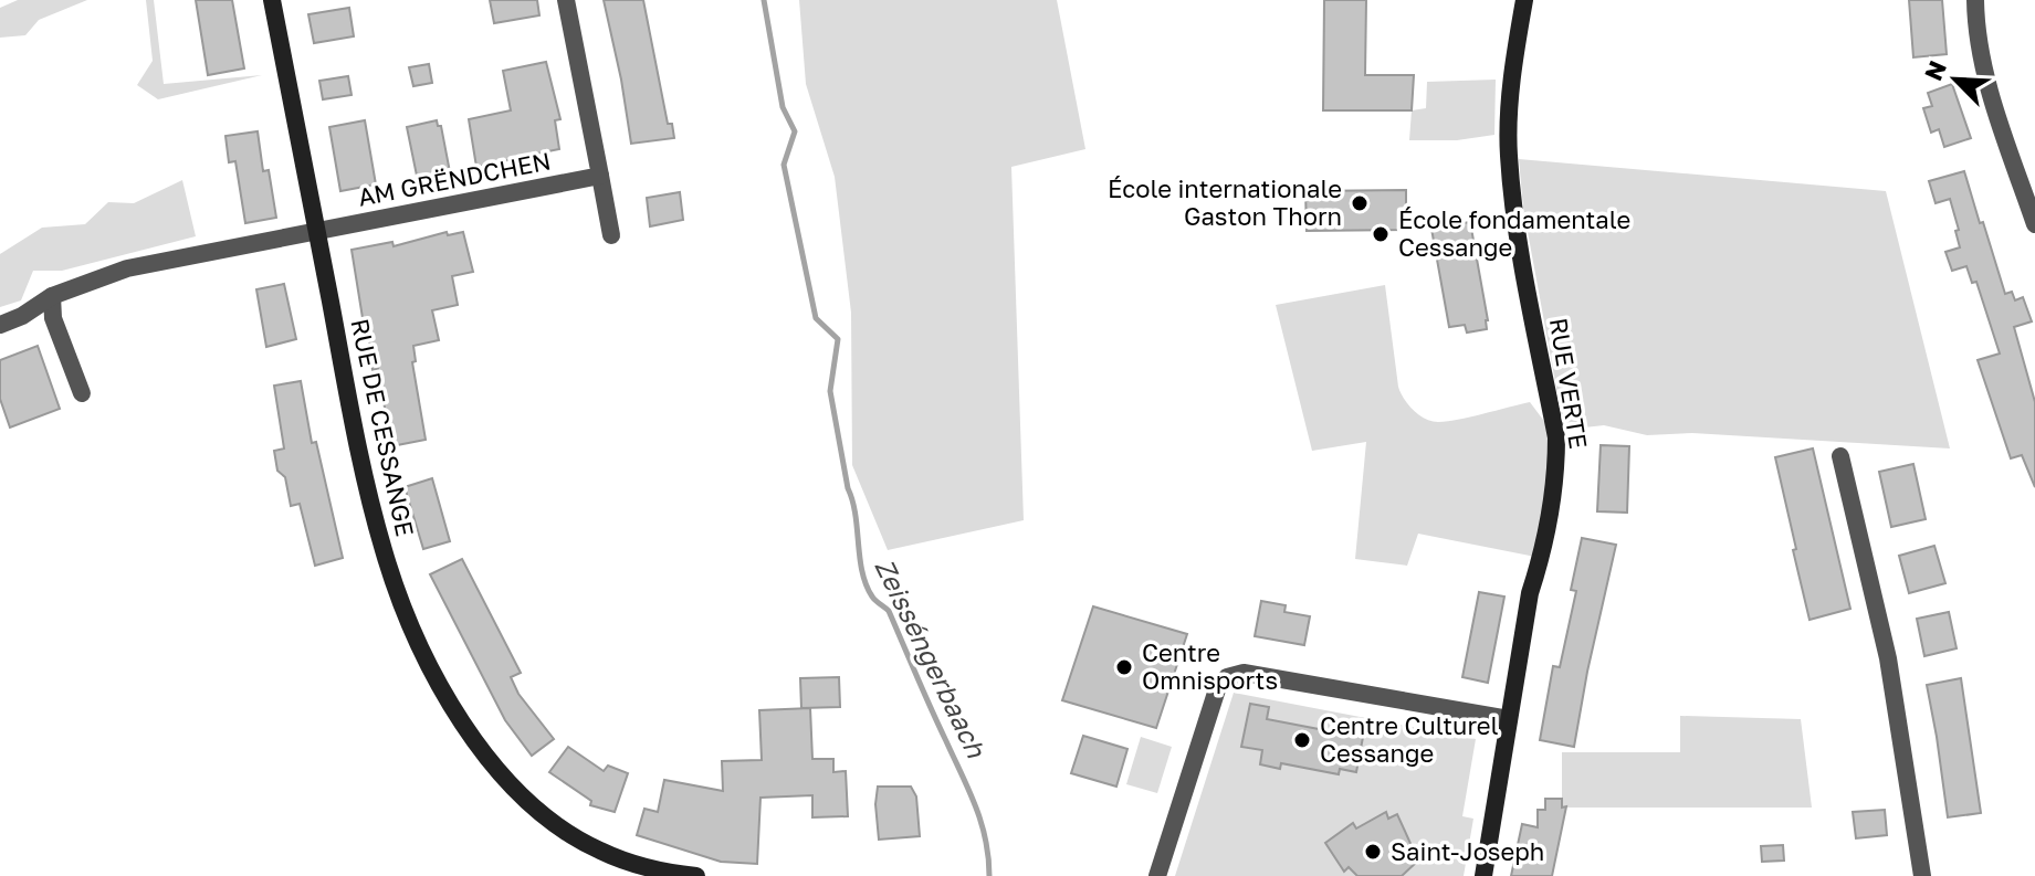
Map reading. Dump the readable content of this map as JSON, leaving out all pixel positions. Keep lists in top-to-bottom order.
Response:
{
  "streets": {
    "main road": ["RUE VERTE", "RUE DE CESSANGE"],
    "street": ["AM GRËNDCHEN"]
  },
  "crossings": [
    ["AM GRËNDCHEN", "RUE DE CESSANGE"]
  ],
  "water": ["Zeisséngerbaach"],
  "places": [
    "École internationale Gaston Thorn",
    "École fondamentale Cessange",
    "Centre Omnisports",
    "Centre Culturel Cessange",
    "Saint-Joseph"
  ],
  "north": "top left"
}
